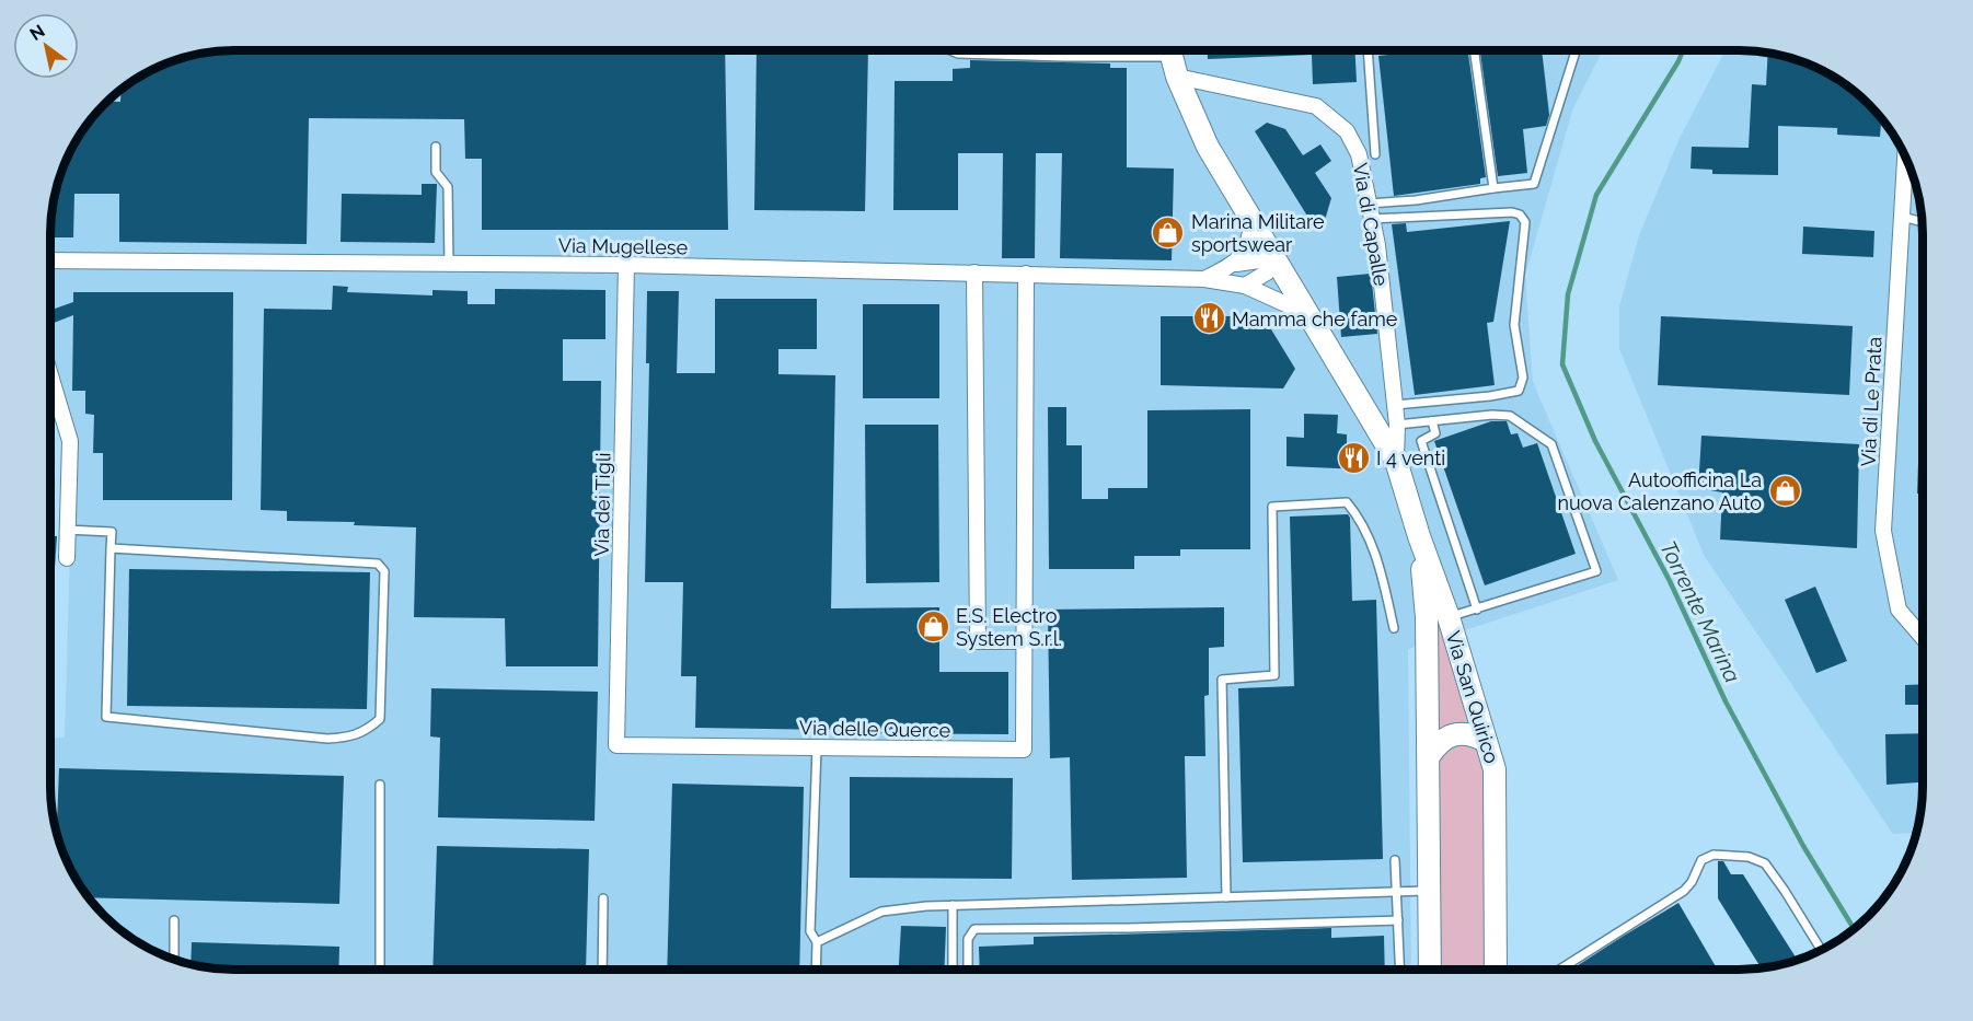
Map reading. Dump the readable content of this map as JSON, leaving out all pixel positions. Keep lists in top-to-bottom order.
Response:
{
  "streets": {
    "street": [
      "Via di Capalle",
      "Via Mugellese",
      "Via di Le Prata",
      "Via dei Tigli",
      "Via San Quirico",
      "Via delle Querce"
    ]
  },
  "crossings": [
    ["Via di Capalle", "Via San Quirico"],
    ["Via Mugellese", "Via dei Tigli"],
    ["Via Mugellese", "Via San Quirico"],
    ["Via Mugellese", "Via delle Querce"],
    ["Via dei Tigli", "Via delle Querce"]
  ],
  "water": ["Torrente Marina"],
  "places": {
    "shop": ["Marina Militare sportswear", "Autoofficina La nuova Calenzano Auto", "E.S. Electro System S.r.l."],
    "restaurant": ["Mamma che fame", "I 4 venti"]
  },
  "north": "top left"
}
